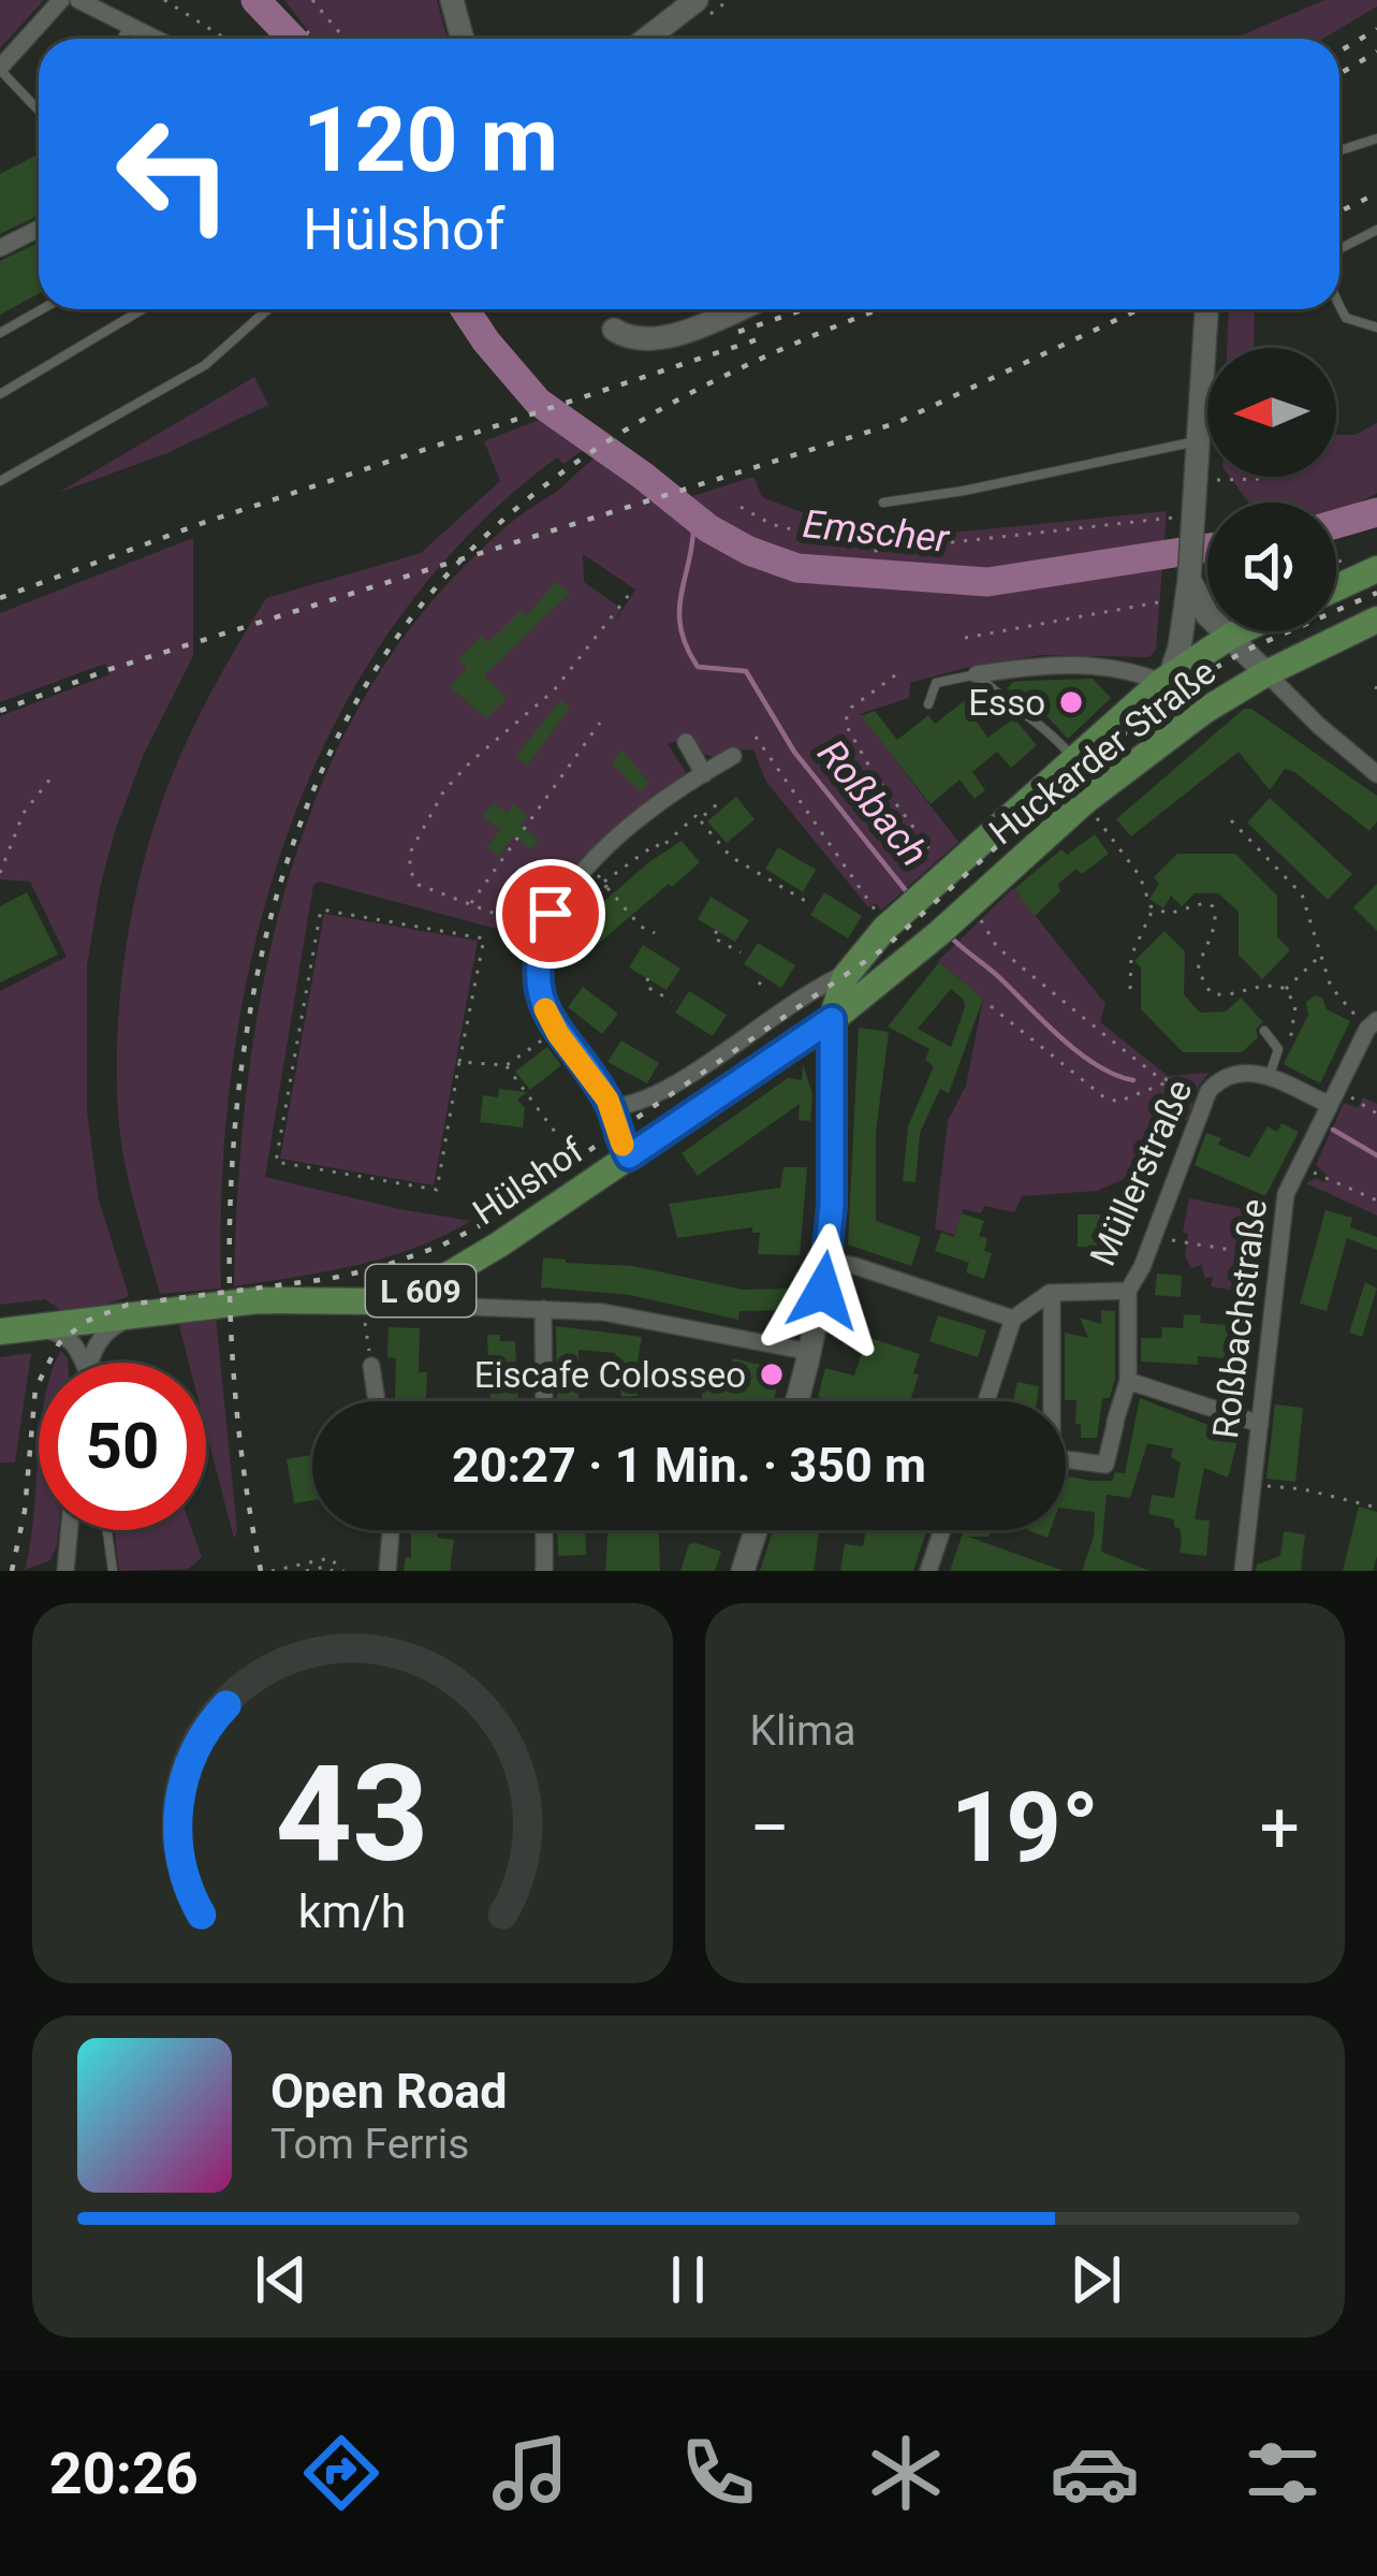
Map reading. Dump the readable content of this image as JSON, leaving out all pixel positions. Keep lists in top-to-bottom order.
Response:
{
  "streets": {
    "main road": ["Huckarder Straße", "Hülshof", "L 609"],
    "street": ["Müllerstraße", "Roßbachstraße"]
  },
  "crossings": [
    ["Huckarder Straße", "Hülshof"]
  ],
  "water": ["Emscher", "Roßbach"],
  "places": ["Esso", "Eiscafe Colosseo"],
  "north": "left",
  "page": {
    "turn": ["120 m", "Hülshof"],
    "limit": "50",
    "trip": "20:27 · 1 Min. · 350 m",
    "tile": "Klima",
    "heat": ["−", "19°", "+"],
    "song": ["Open Road", "Tom Ferris"],
    "tabs": "20:26",
    "gauge": ["43", "km/h"]
  }
}
